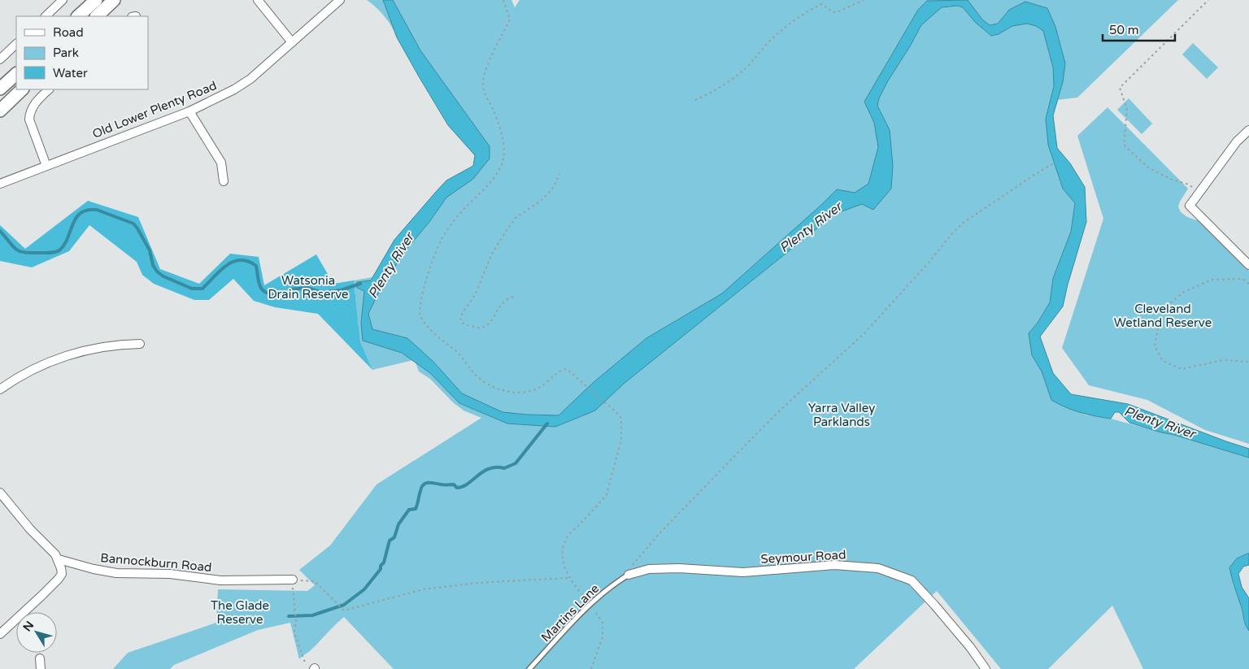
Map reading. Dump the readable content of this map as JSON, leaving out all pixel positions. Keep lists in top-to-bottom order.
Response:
{
  "streets": {
    "street": ["Old Lower Plenty Road", "Seymour Road", "Bannockburn Road"],
    "lane": ["Martins Lane"]
  },
  "crossings": [
    ["Seymour Road", "Martins Lane"]
  ],
  "water": ["Plenty River"],
  "parks": [
    "Watsonia Drain Reserve",
    "Cleveland Wetland Reserve",
    "Yarra Valley Parklands",
    "The Glade Reserve"
  ],
  "legend": ["Road", "Park", "Water"],
  "scale_bar": "50 m",
  "north": "top left"
}
